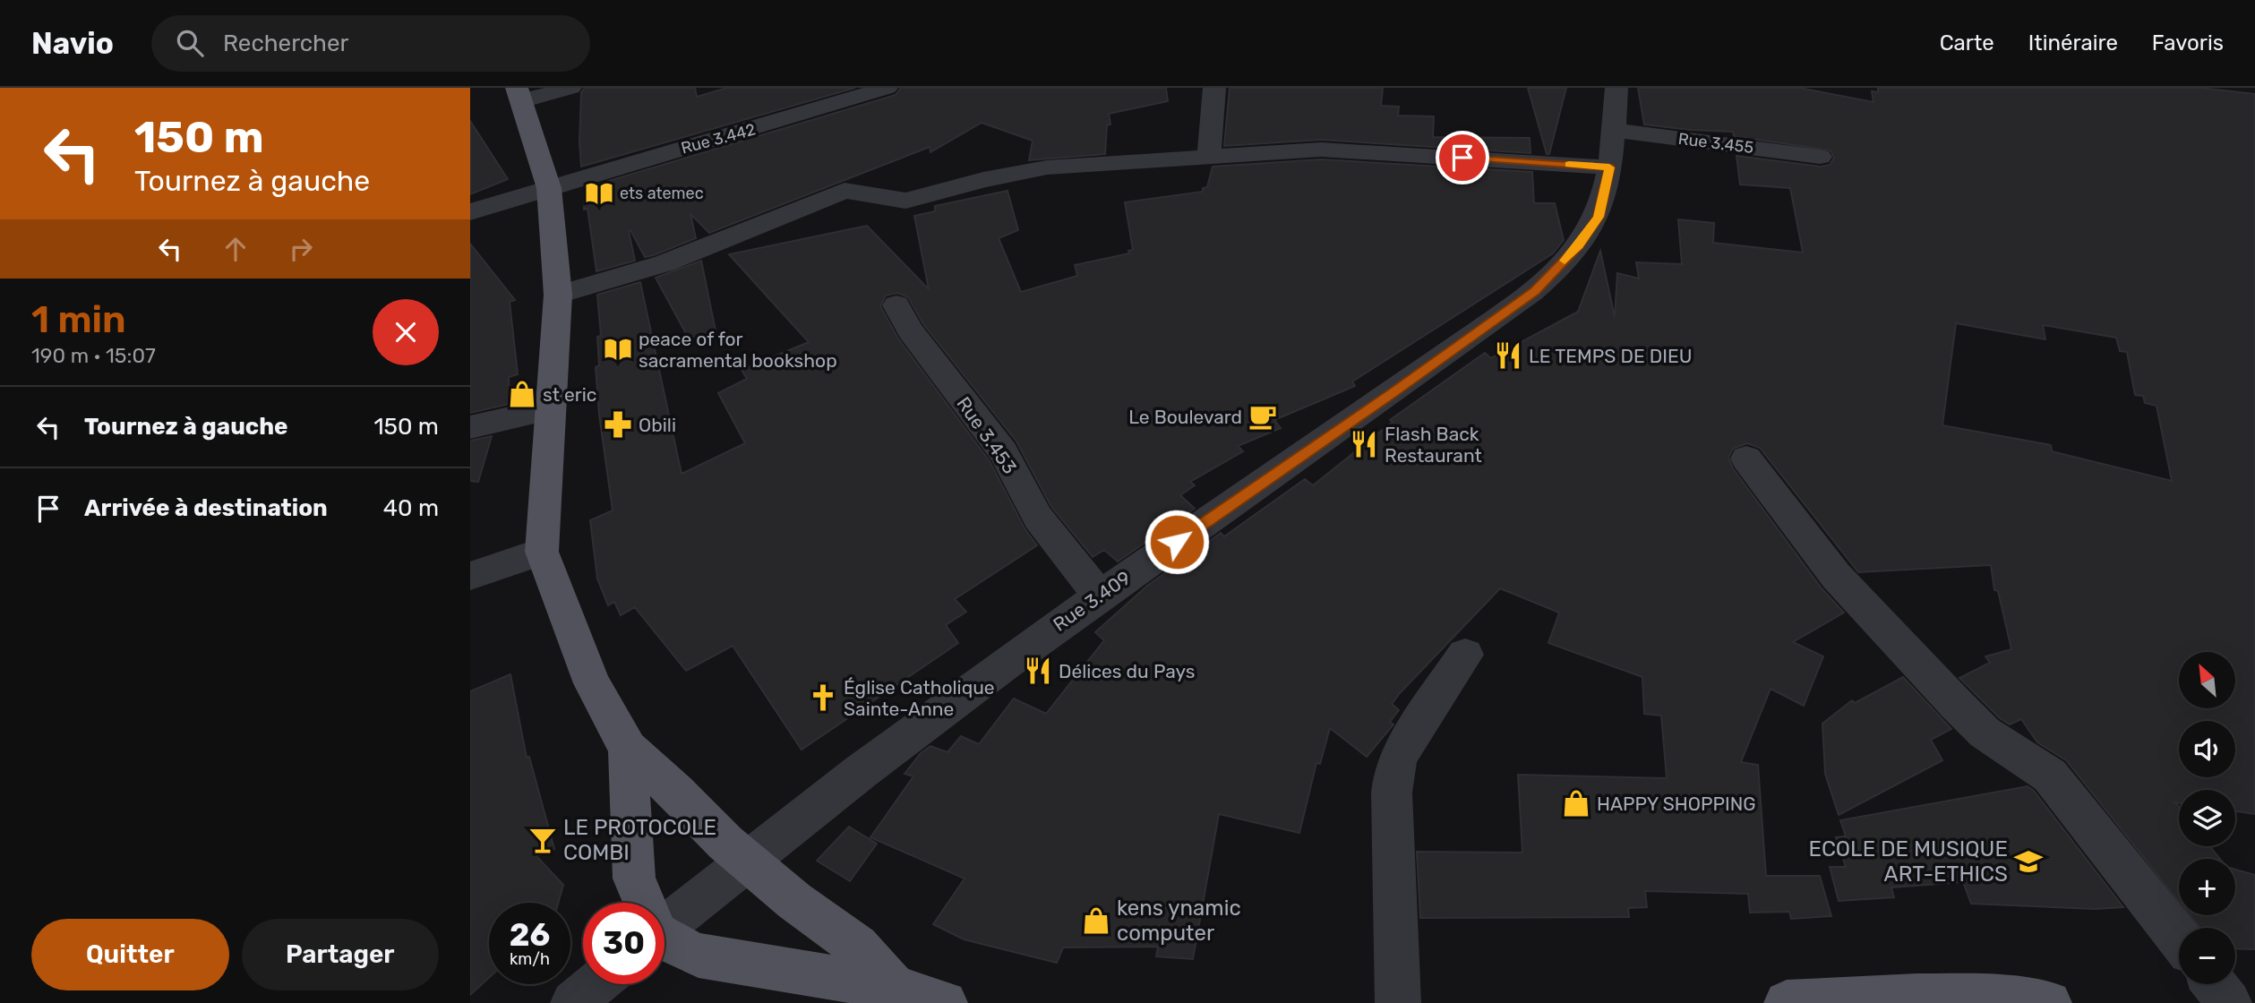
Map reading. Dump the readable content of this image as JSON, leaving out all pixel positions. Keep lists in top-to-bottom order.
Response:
{
  "streets": {
    "street": [
      "Rue 3.442",
      "Rue 3.455",
      "Rue 3.453",
      "Rue 3.409"
    ]
  },
  "crossings": [
    ["Rue 3.455", "Rue 3.409"],
    ["Rue 3.453", "Rue 3.409"]
  ],
  "places": {
    "library": ["ets atemec", "peace of for sacramental bookshop"],
    "restaurant": ["LE TEMPS DE DIEU", "Flash Back Restaurant", "Délices du Pays"],
    "shop": ["st eric", "HAPPY SHOPPING", "kens ynamic computer"],
    "cafe": ["Le Boulevard"],
    "pharmacy": ["Obili"],
    "church": ["Église Catholique Sainte-Anne"],
    "bar": ["LE PROTOCOLE COMBI"],
    "school or university": ["ECOLE DE MUSIQUE ART-ETHICS"]
  },
  "north": "top left",
  "page": {
    "header": "Navio",
    "search": "Rechercher",
    "nav": ["Carte", "Itinéraire", "Favoris"],
    "turn": ["150 m", "Tournez à gauche"],
    "heading": ["1 min", "190 m · 15:07"],
    "list": [
      {
        "name": "Tournez à gauche",
        "value": "150 m"
      },
      {
        "name": "Arrivée à destination",
        "value": "40 m"
      }
    ],
    "map_buttons": ["+", "−"],
    "speed": "26 km/h",
    "limit": "30",
    "buttons": ["Quitter", "Partager"]
  }
}
